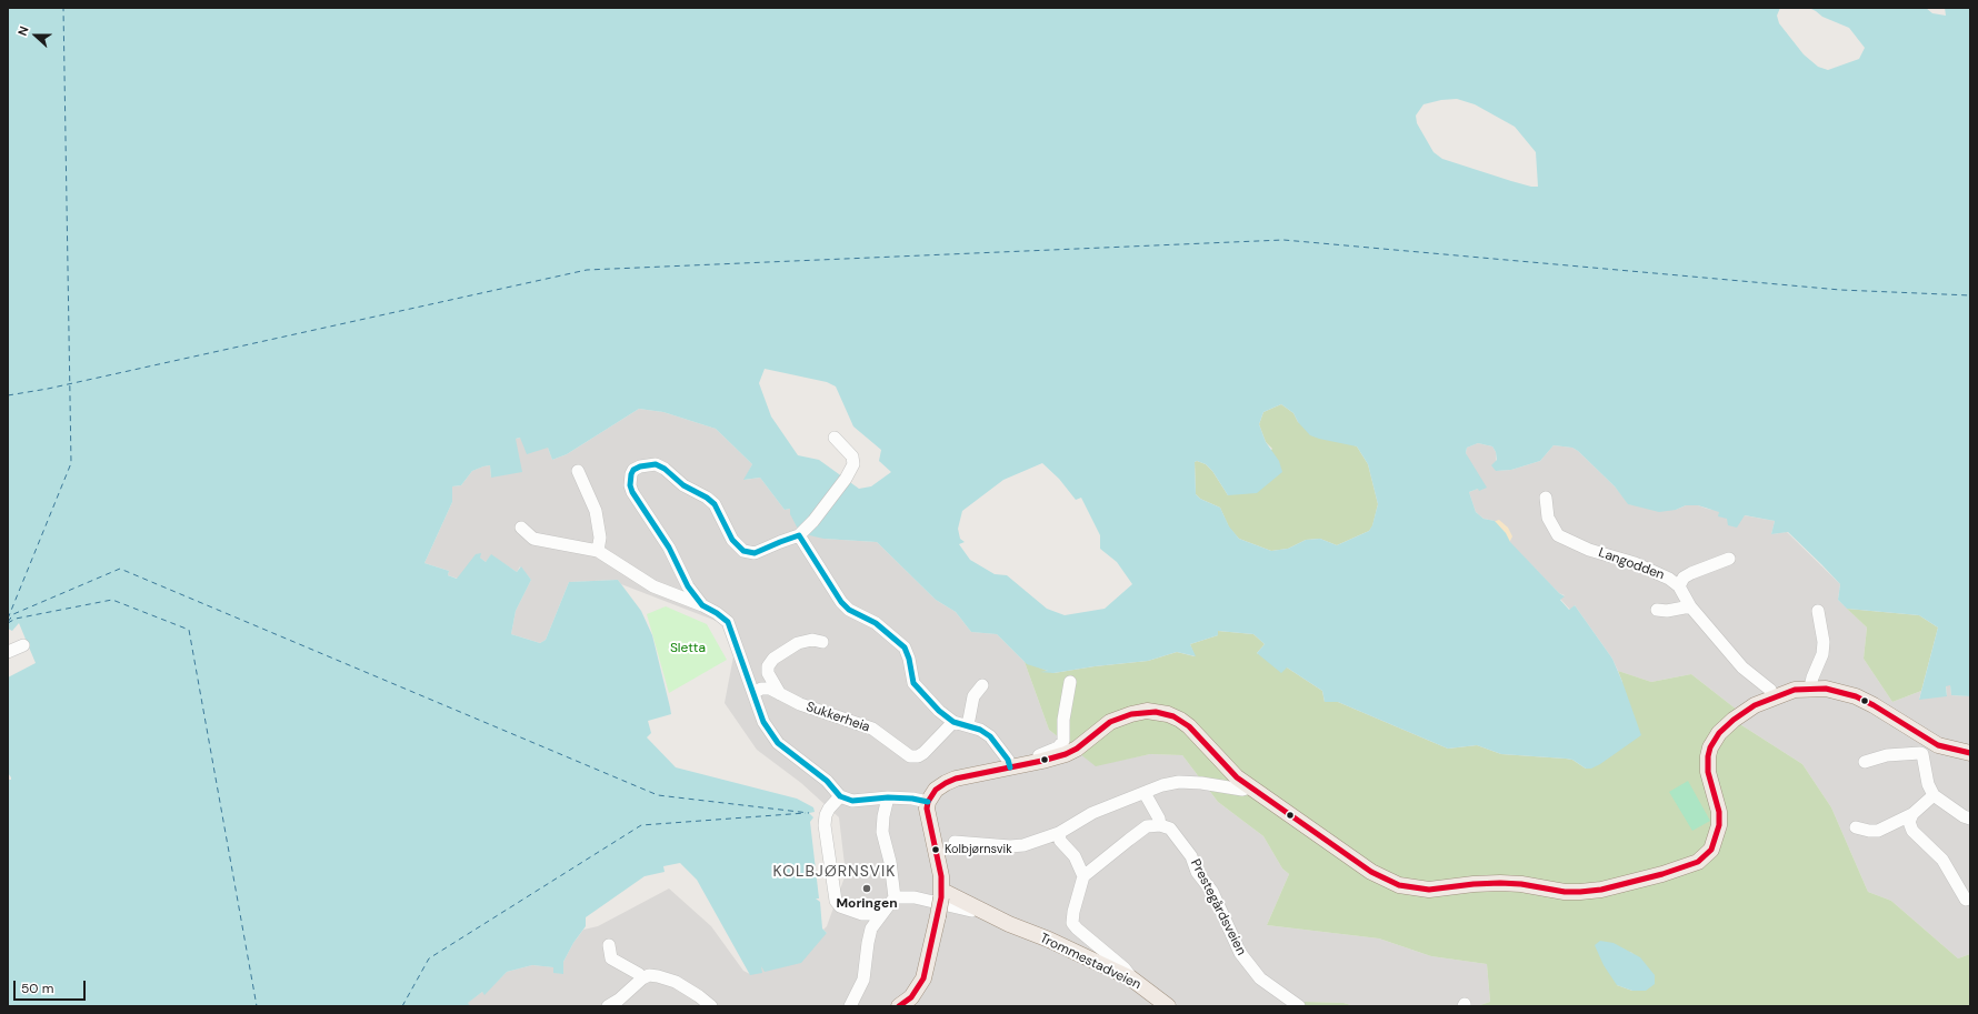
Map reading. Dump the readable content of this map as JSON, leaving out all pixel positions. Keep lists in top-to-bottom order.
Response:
{
  "streets": {
    "main road": ["Trommestadveien"],
    "street": ["Langodden", "Sukkerheia", "Prestegårdsveien"]
  },
  "districts": ["KOLBJØRNSVIK"],
  "parks": ["Sletta"],
  "places": ["Kolbjørnsvik", "Moringen"],
  "scale_bar": "50 m",
  "north": "left"
}
